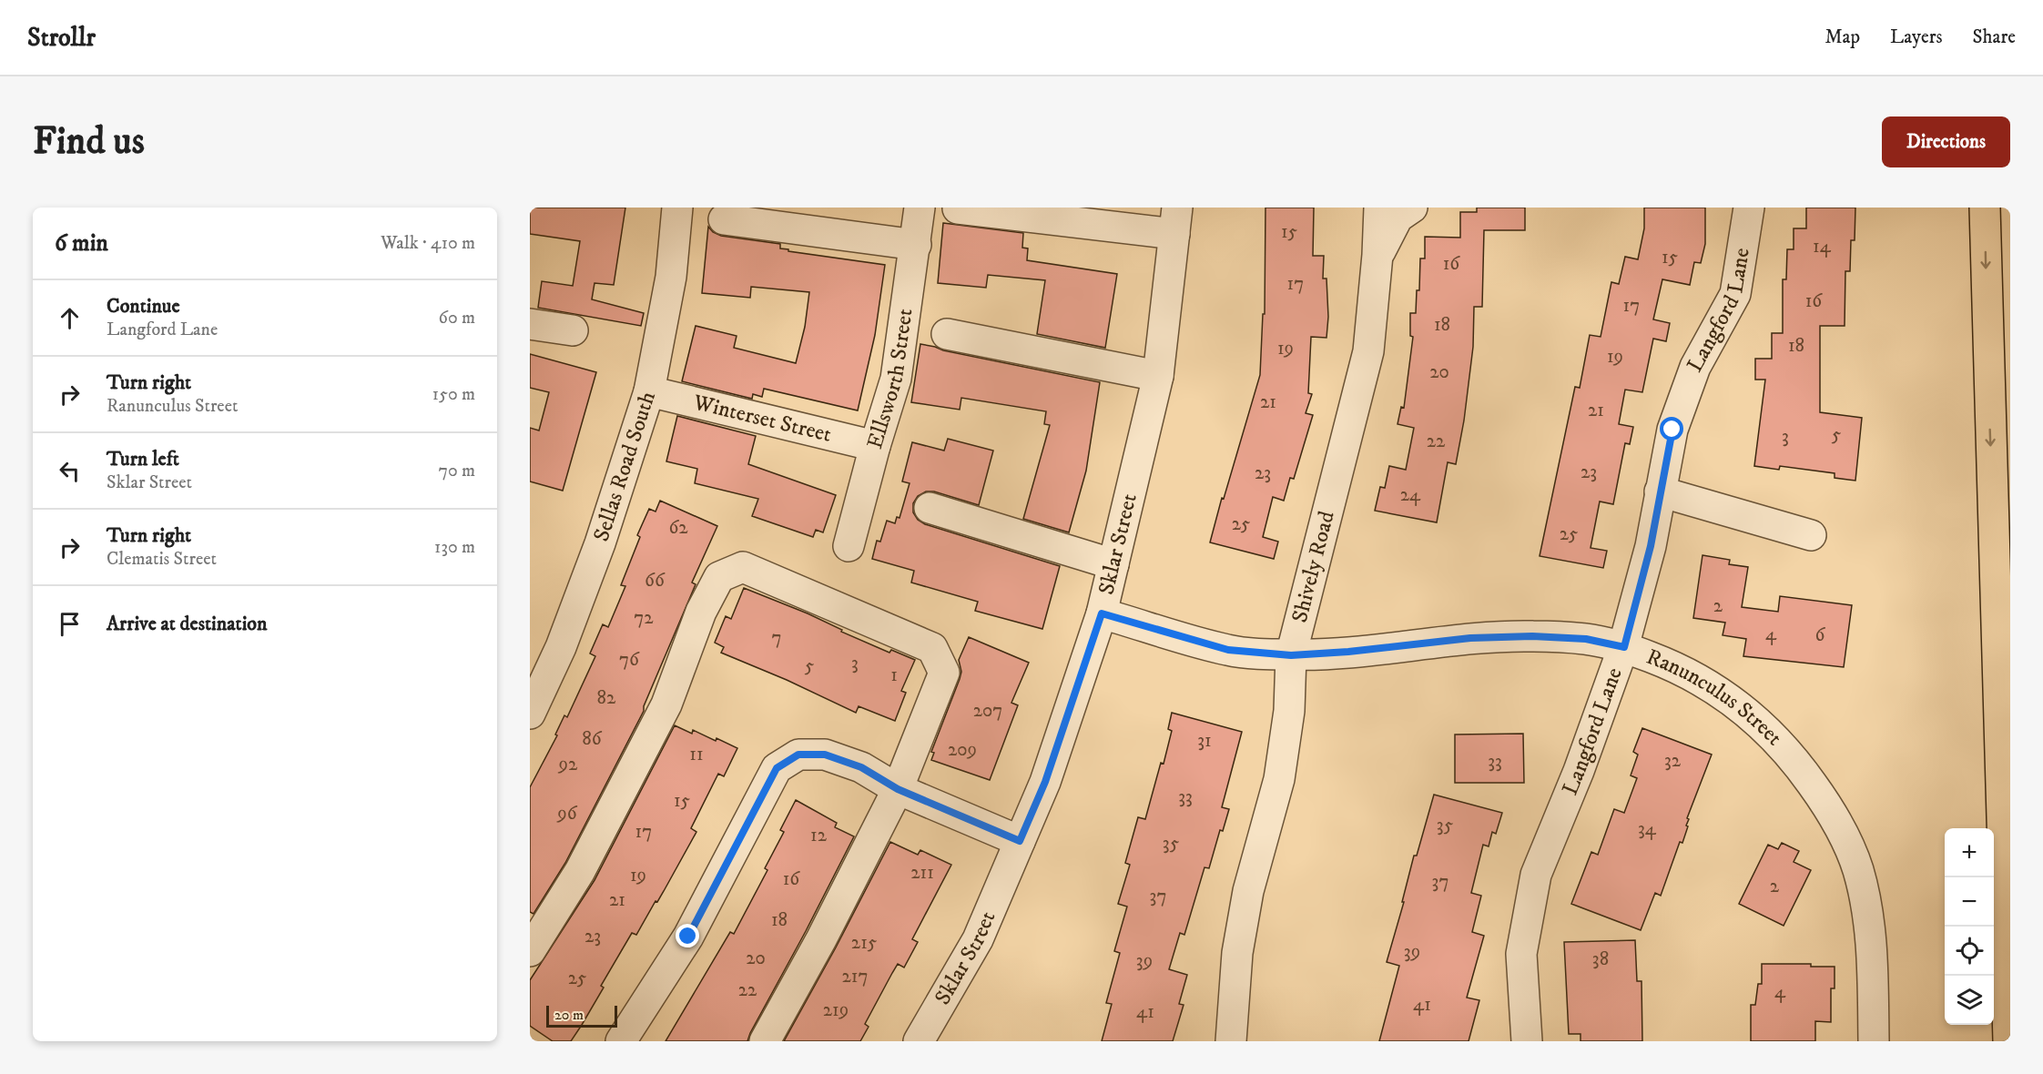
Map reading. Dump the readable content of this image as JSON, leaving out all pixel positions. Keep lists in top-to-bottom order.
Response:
{
  "streets": {
    "street": [
      "Langford Lane",
      "Ellsworth Street",
      "Winterset Street",
      "Sellas Road South",
      "Sklar Street",
      "Shively Road",
      "Ranunculus Street"
    ]
  },
  "crossings": [
    ["Langford Lane", "Ranunculus Street"],
    ["Ellsworth Street", "Winterset Street"],
    ["Winterset Street", "Sellas Road South"],
    ["Sklar Street", "Ranunculus Street"],
    ["Shively Road", "Ranunculus Street"]
  ],
  "house_numbers": [
    "15",
    "14",
    "15",
    "16",
    "17",
    "16",
    "17",
    "18",
    "18",
    "19",
    "19",
    "20",
    "21",
    "21",
    "5",
    "3",
    "22",
    "23",
    "23",
    "24",
    "25",
    "62",
    "25",
    "66",
    "2",
    "72",
    "4",
    "6",
    "7",
    "76",
    "3",
    "5",
    "1",
    "82",
    "207",
    "86",
    "31",
    "209",
    "11",
    "32",
    "33",
    "92",
    "33",
    "15",
    "96",
    "35",
    "34",
    "17",
    "12",
    "35",
    "211",
    "19",
    "16",
    "37",
    "2",
    "37",
    "21",
    "18",
    "23",
    "215",
    "39",
    "20",
    "38",
    "39",
    "217",
    "25",
    "22",
    "4",
    "41",
    "219",
    "41"
  ],
  "scale_bar": "20 m",
  "page": {
    "header": "Strollr",
    "nav": ["Map", "Layers", "Share"],
    "buttons": "Directions",
    "title": "Find us",
    "heading": ["6 min", "Walk · 410 m"],
    "list": [
      ["Continue", "Langford Lane", "60 m"],
      ["Turn right", "Ranunculus Street", "150 m"],
      ["Turn left", "Sklar Street", "70 m"],
      ["Turn right", "Clematis Street", "130 m"],
      "Arrive at destination"
    ],
    "map_buttons": ["+", "−"],
    "scale": "20 m"
  }
}
